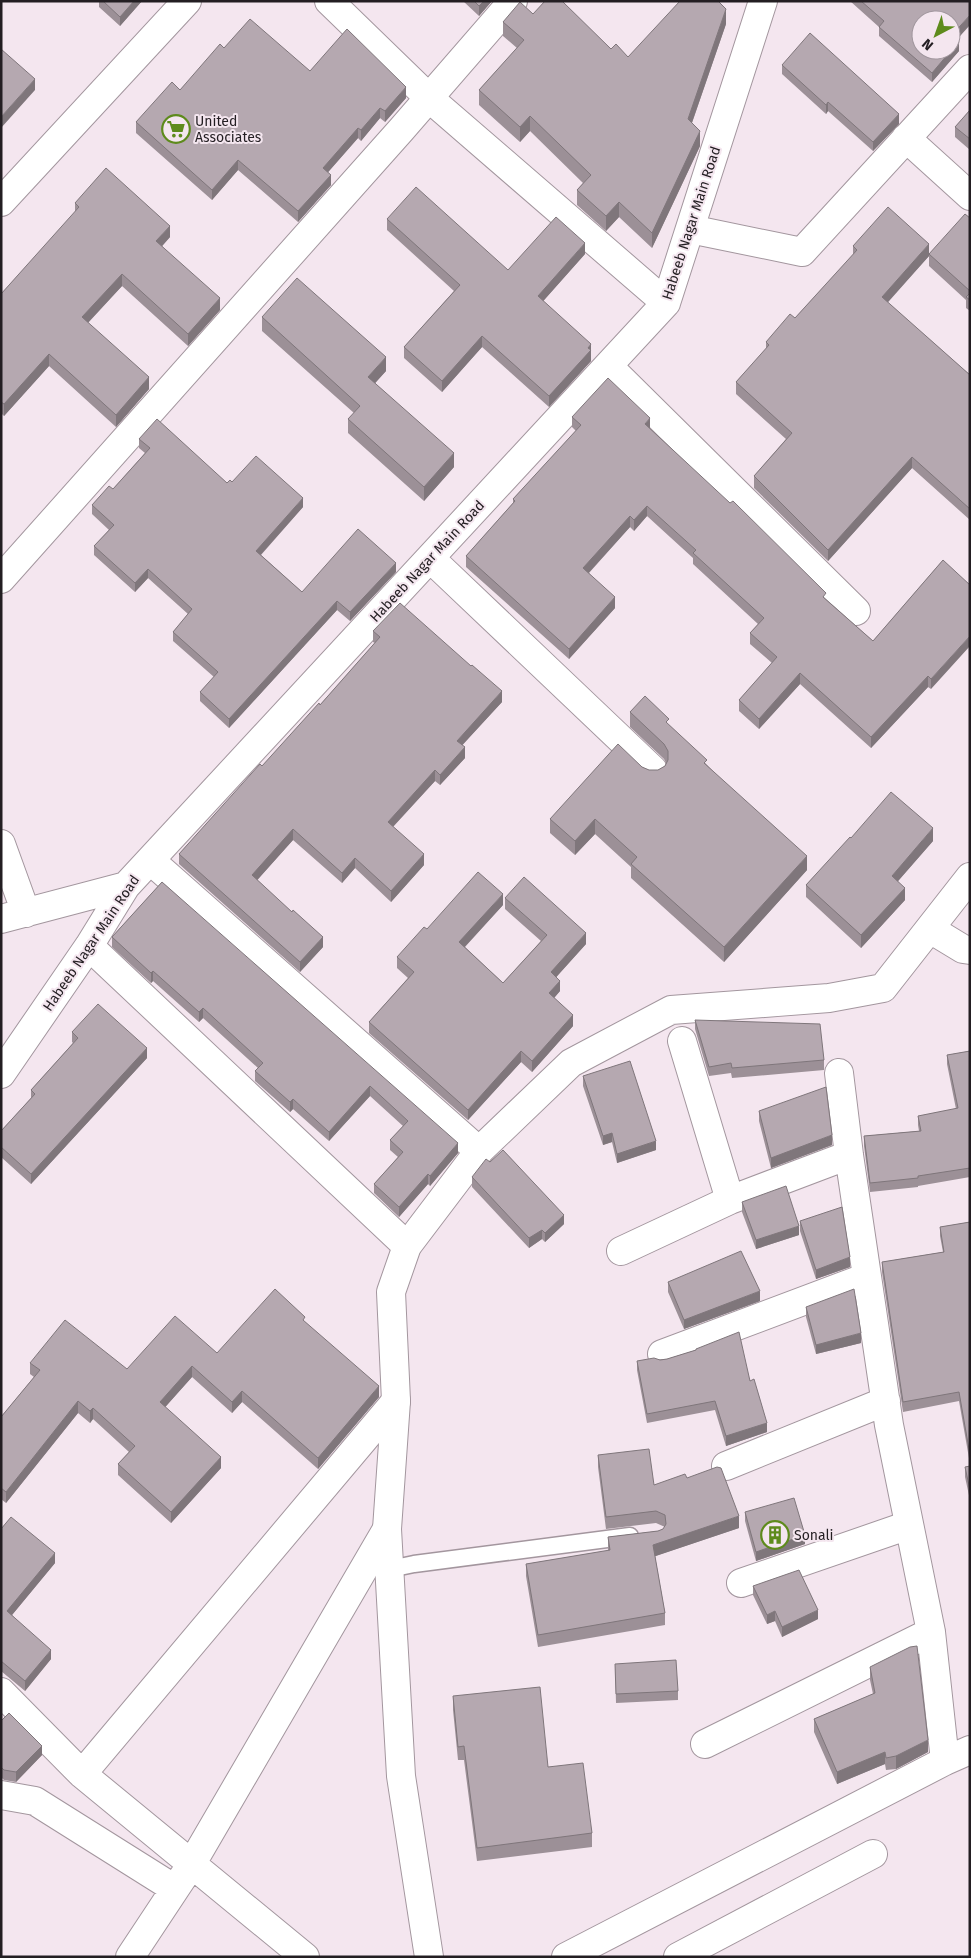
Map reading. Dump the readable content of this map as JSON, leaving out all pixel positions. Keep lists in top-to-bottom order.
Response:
{
  "streets": {
    "street": ["Habeeb Nagar Main Road"]
  },
  "places": {
    "supermarket": ["United Associates"],
    "building": ["Sonali"]
  },
  "north": "bottom left"
}
